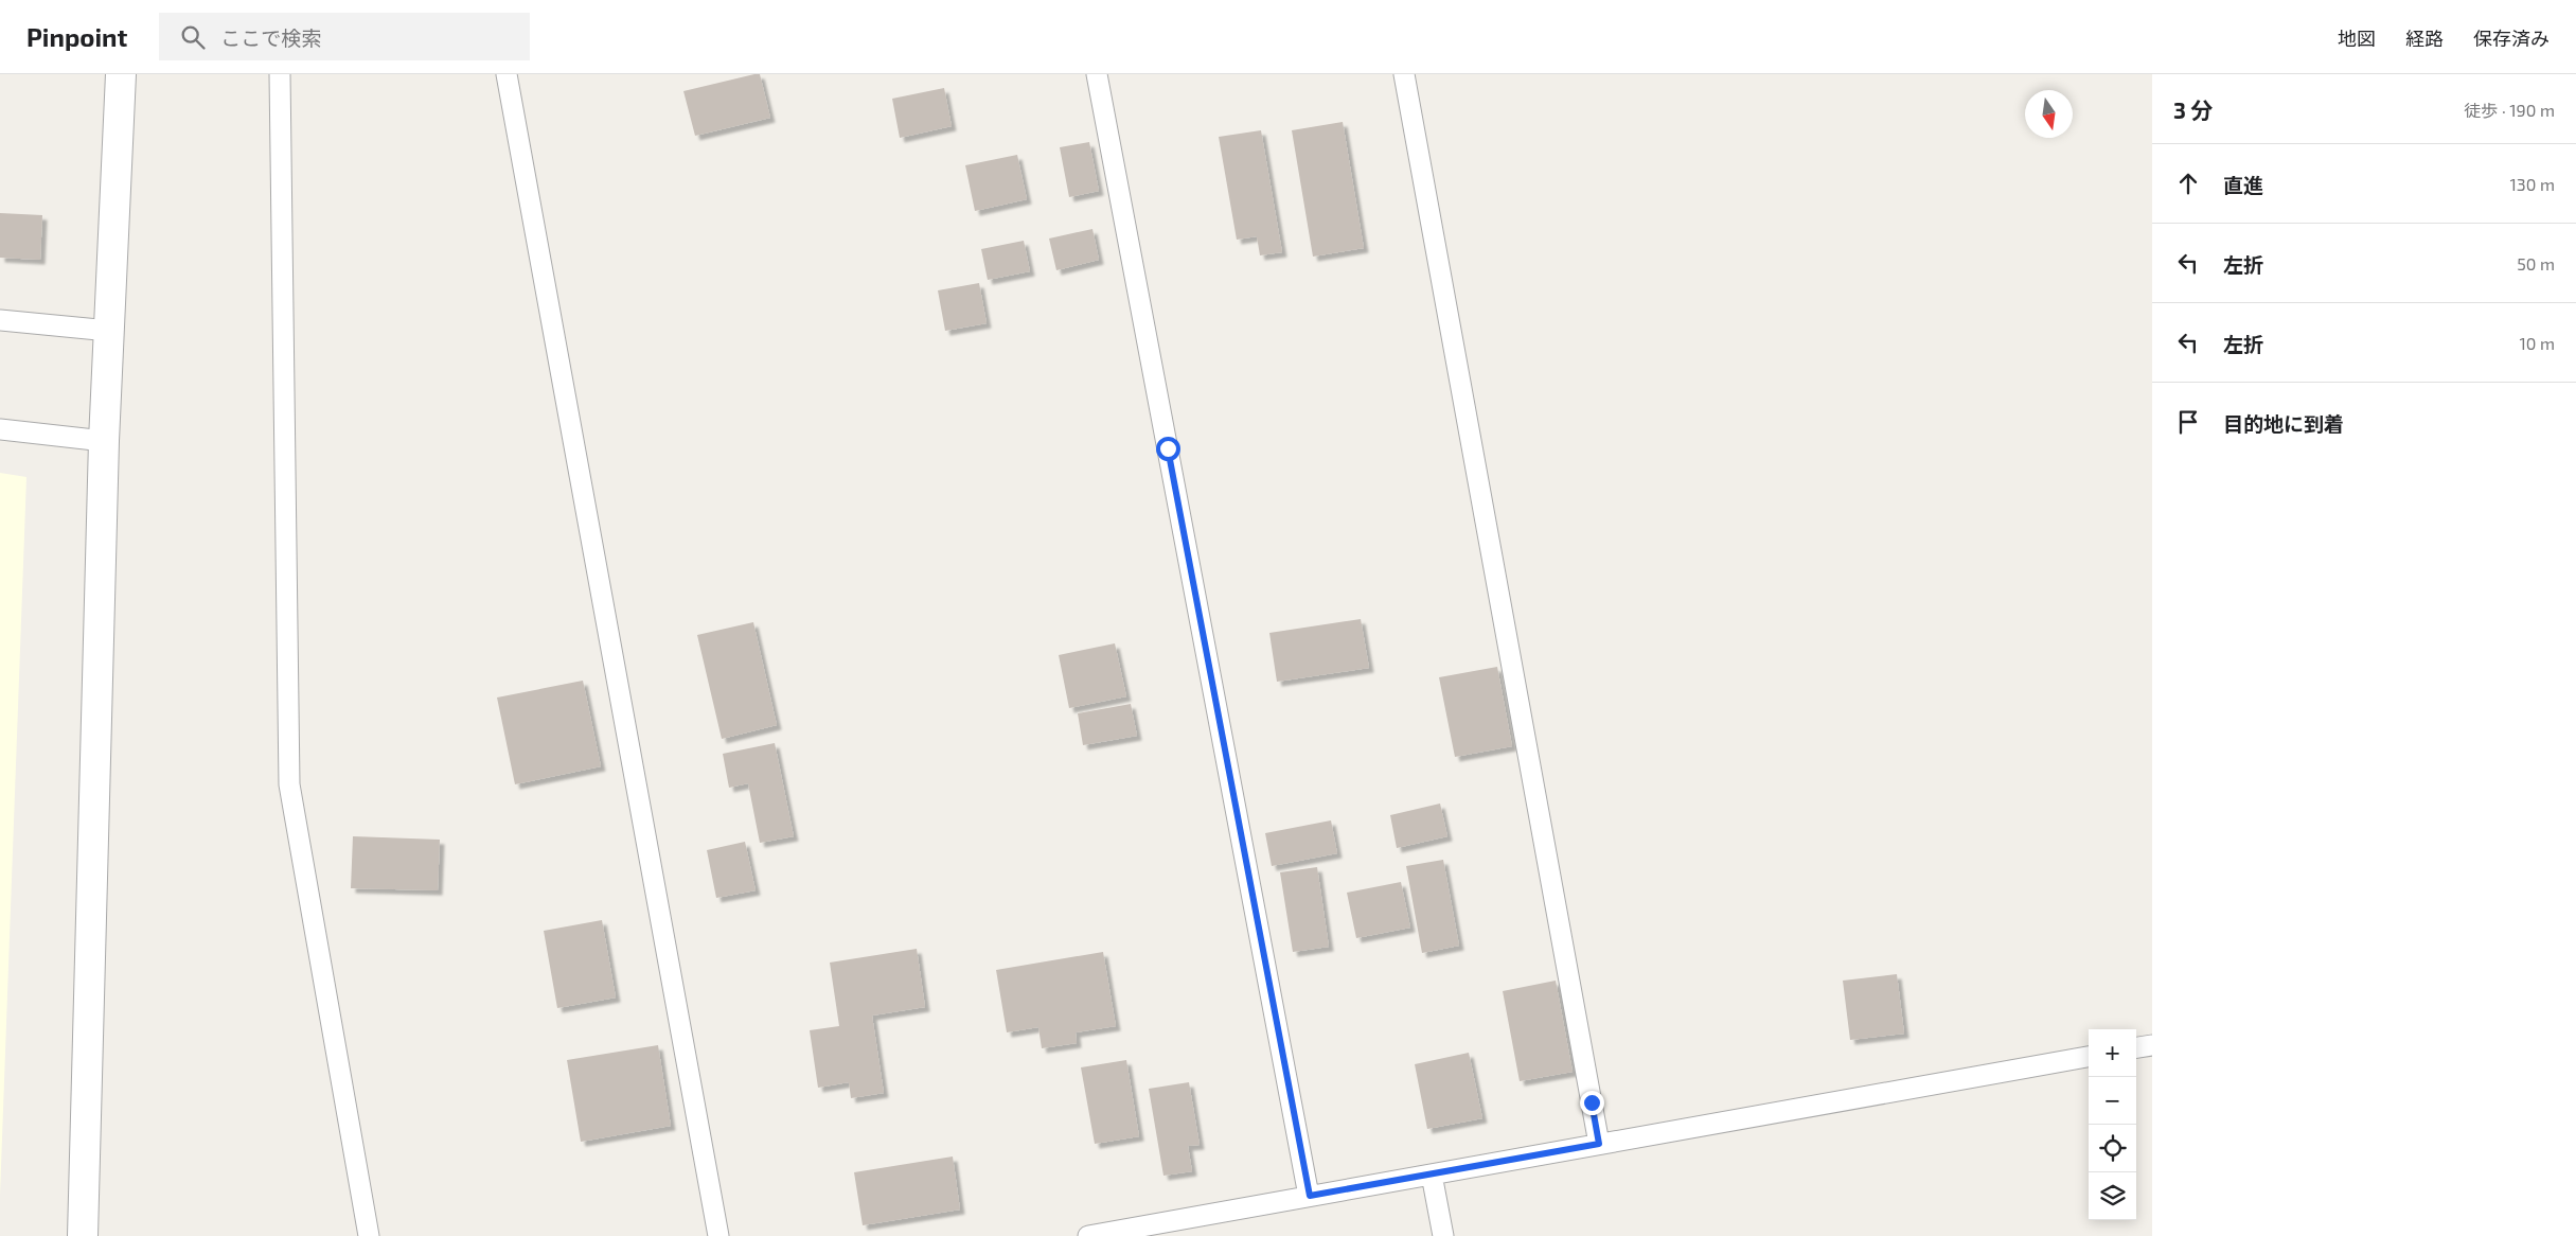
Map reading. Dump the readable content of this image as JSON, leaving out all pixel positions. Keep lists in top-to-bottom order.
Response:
{
  "north": "bottom",
  "page": {
    "header": "Pinpoint",
    "search": "ここで検索",
    "nav": ["地図", "経路", "保存済み"],
    "heading": ["3 分", "徒歩 · 190 m"],
    "list": [
      ["直進", "130 m"],
      ["左折", "50 m"],
      ["左折", "10 m"],
      "目的地に到着"
    ],
    "map_buttons": ["+", "−"]
  }
}
